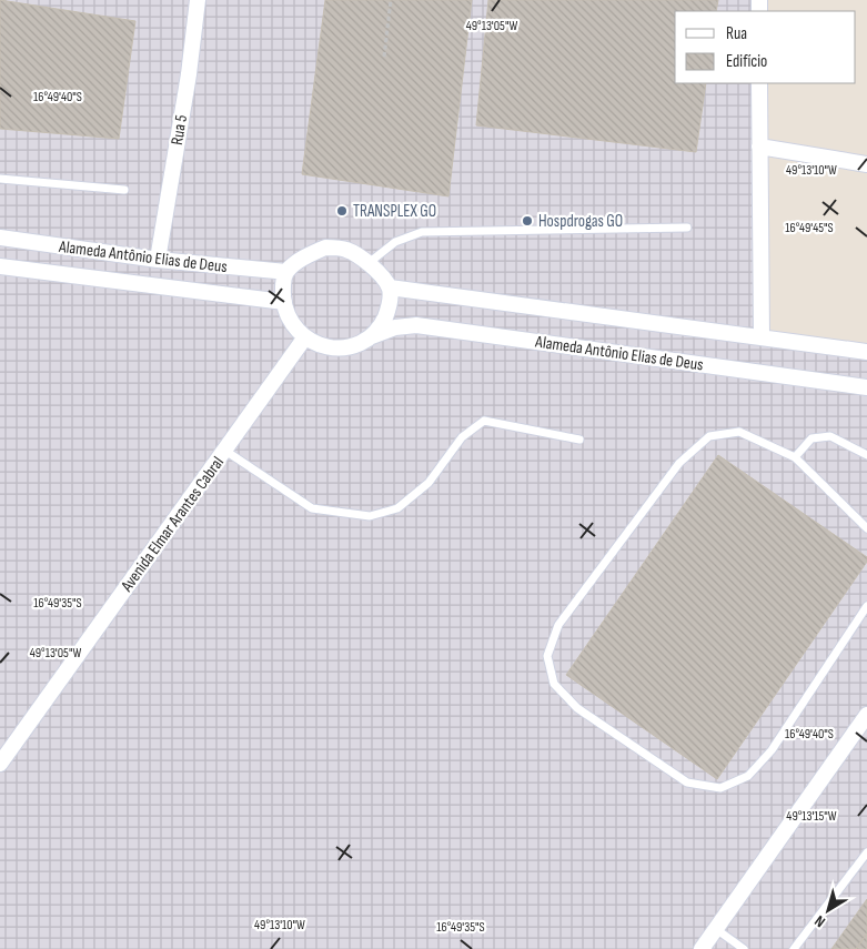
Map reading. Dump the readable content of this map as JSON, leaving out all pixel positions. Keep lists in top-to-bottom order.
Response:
{
  "streets": {
    "street": ["Rua 5", "Alameda Antônio Elias de Deus", "Avenida Elmar Arantes Cabral"]
  },
  "crossings": [
    ["Rua 5", "Alameda Antônio Elias de Deus"],
    ["Alameda Antônio Elias de Deus", "Avenida Elmar Arantes Cabral"]
  ],
  "places": ["TRANSPLEX GO", "Hospdrogas GO"],
  "legend": ["Rua", "Edifício"],
  "north": "bottom left",
  "coordinates": [
    "49°13'05\"W",
    "16°49'40\"S",
    "49°13'10\"W",
    "16°49'45\"S",
    "16°49'35\"S",
    "49°13'15\"W"
  ]
}
